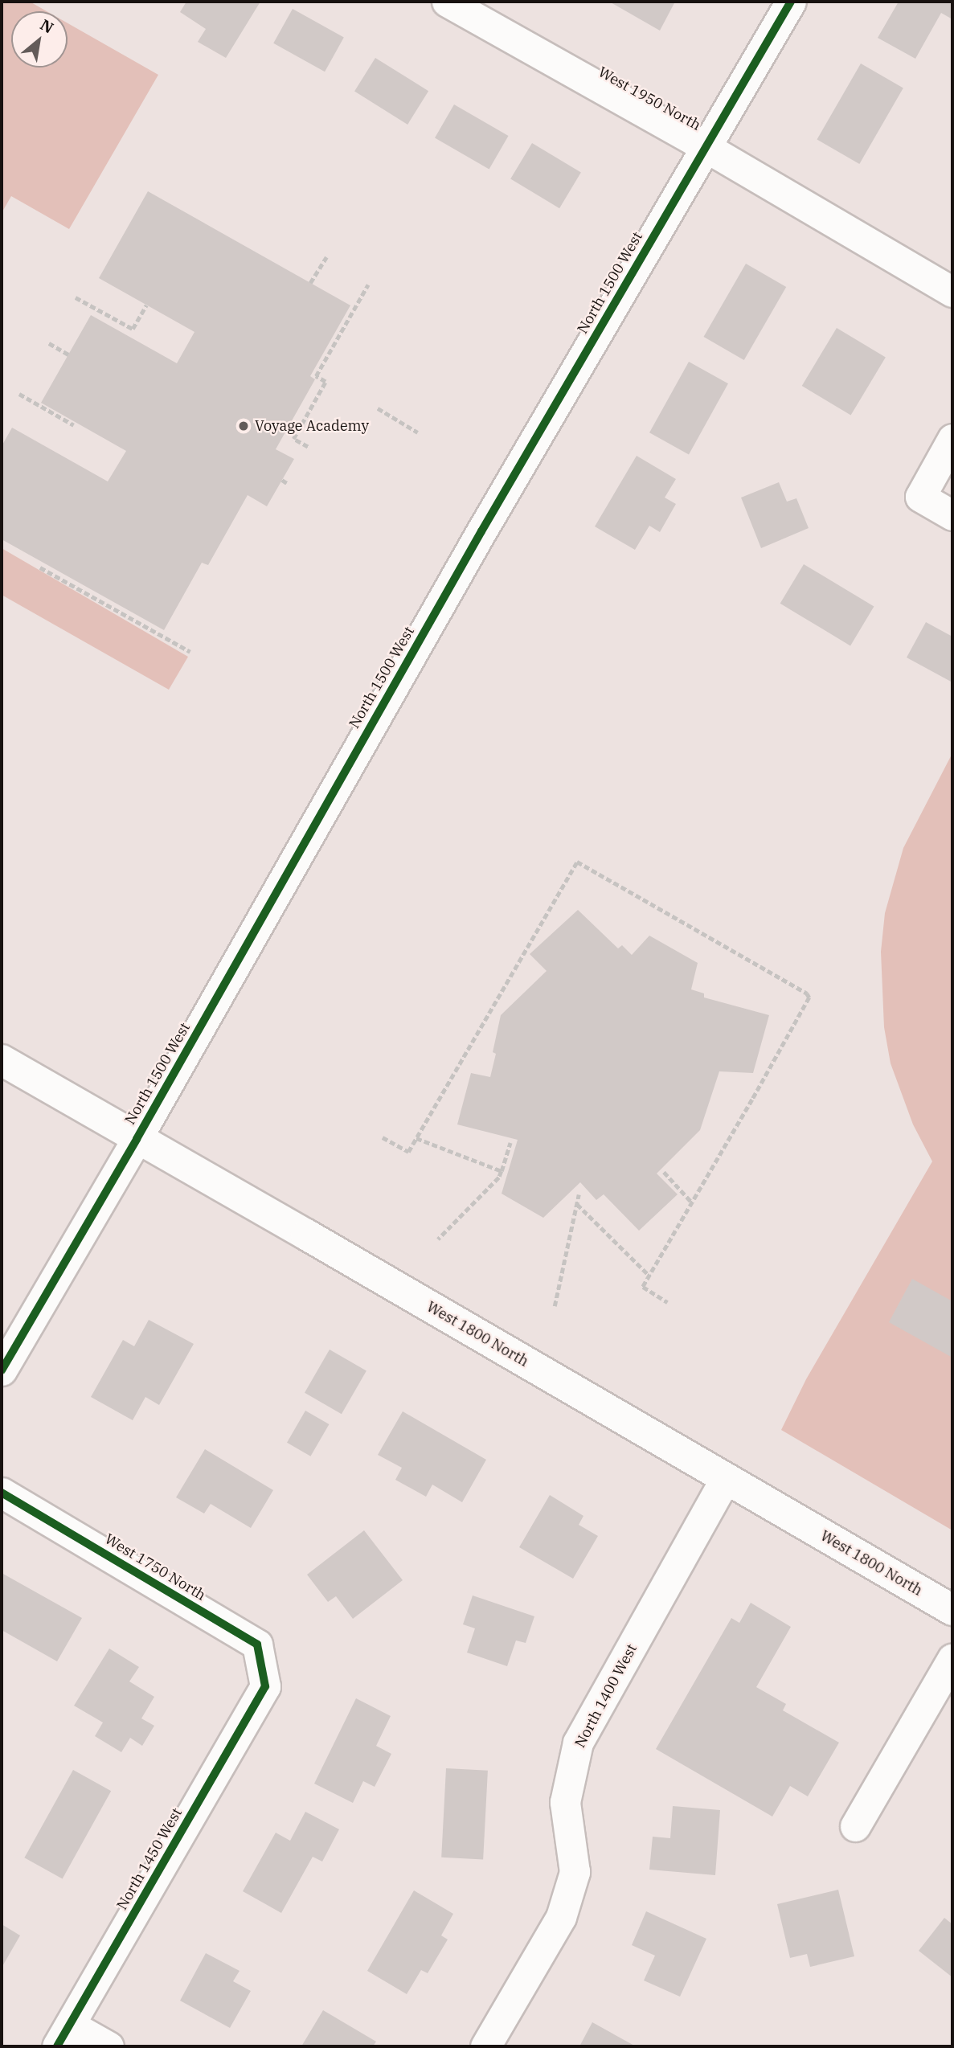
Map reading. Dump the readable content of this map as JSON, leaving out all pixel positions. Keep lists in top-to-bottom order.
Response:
{
  "streets": {
    "main road": ["West 1800 North"],
    "street": [
      "West 1950 North",
      "North 1500 West",
      "West 1750 North",
      "North 1400 West",
      "North 1450 West"
    ]
  },
  "crossings": [
    ["West 1950 North", "North 1500 West"],
    ["North 1500 West", "West 1800 North"],
    ["West 1800 North", "North 1400 West"],
    ["West 1750 North", "North 1450 West"]
  ],
  "places": ["Voyage Academy"],
  "north": "top right"
}
